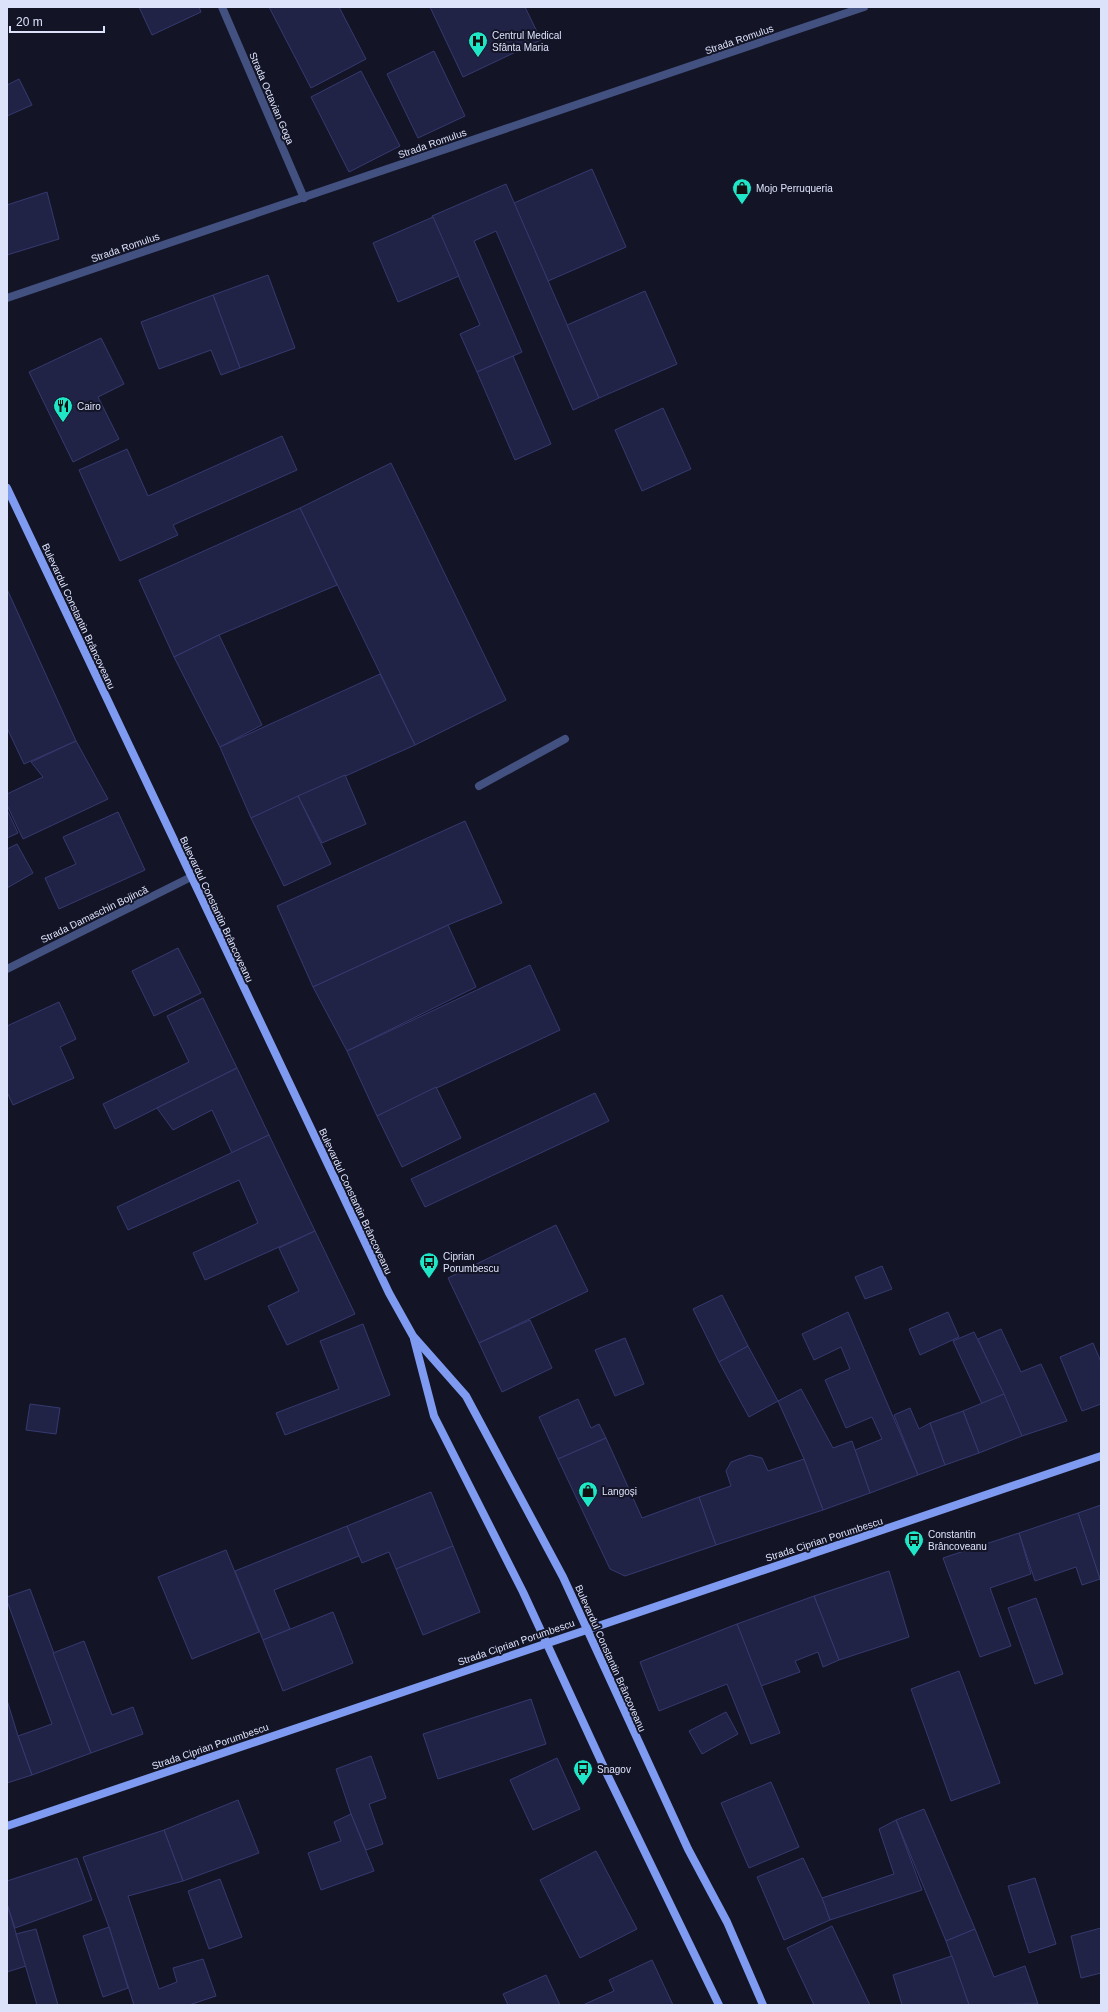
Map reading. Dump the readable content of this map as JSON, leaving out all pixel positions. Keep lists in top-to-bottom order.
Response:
{
  "streets": {
    "main road": ["Bulevardul Constantin Brâncoveanu", "Strada Ciprian Porumbescu"],
    "street": ["Strada Romulus", "Strada Octavian Goga", "Strada Damaschin Bojincă"]
  },
  "crossings": [
    ["Strada Romulus", "Strada Octavian Goga"],
    ["Bulevardul Constantin Brâncoveanu", "Strada Damaschin Bojincă"],
    ["Bulevardul Constantin Brâncoveanu", "Strada Ciprian Porumbescu"]
  ],
  "places": {
    "hospital": ["Centrul Medical Sfânta Maria"],
    "shop": ["Mojo Perruqueria", "Langoși"],
    "restaurant": ["Cairo"],
    "bus stop": ["Ciprian Porumbescu", "Constantin Brâncoveanu", "Snagov"]
  },
  "scale_bar": "20 m"
}
